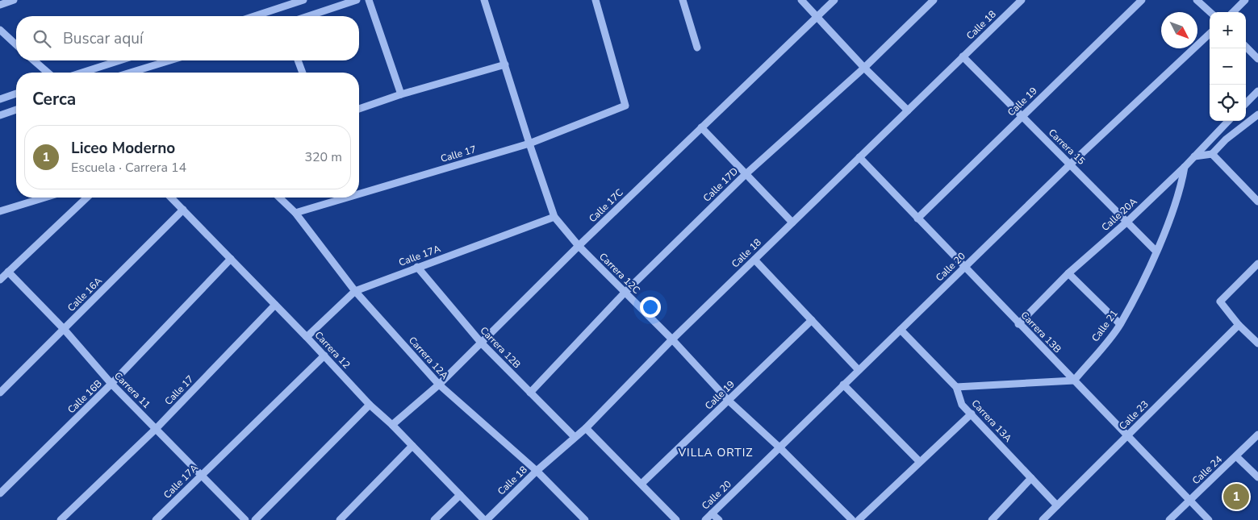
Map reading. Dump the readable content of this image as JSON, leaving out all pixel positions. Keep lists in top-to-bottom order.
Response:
{
  "streets": {
    "street": [
      "Calle 18",
      "Calle 19",
      "Carrera 15",
      "Calle 17",
      "Calle 17D",
      "Calle 17C",
      "Calle 20A",
      "Calle 17A",
      "Calle 20",
      "Carrera 12C",
      "Calle 16A",
      "Calle 21",
      "Carrera 13B",
      "Carrera 12B",
      "Carrera 12",
      "Carrera 12A",
      "Carrera 11",
      "Calle 16B",
      "Calle 23",
      "Carrera 13A",
      "Calle 24"
    ]
  },
  "crossings": [
    ["Calle 18", "Carrera 15"],
    ["Calle 18", "Carrera 12C"],
    ["Calle 18", "Carrera 13B"],
    ["Calle 18", "Carrera 12B"],
    ["Calle 18", "Carrera 12"],
    ["Calle 18", "Carrera 12A"],
    ["Calle 19", "Carrera 15"],
    ["Calle 19", "Carrera 12C"],
    ["Calle 19", "Carrera 13B"],
    ["Carrera 15", "Calle 20A"],
    ["Carrera 15", "Calle 20"],
    ["Carrera 15", "Calle 21"],
    ["Calle 17", "Carrera 12C"],
    ["Calle 17", "Carrera 12"],
    ["Calle 17", "Carrera 12A"],
    ["Calle 17", "Carrera 11"],
    ["Calle 17D", "Carrera 12C"],
    ["Calle 17D", "Carrera 12B"],
    ["Calle 17C", "Carrera 12C"],
    ["Calle 17C", "Carrera 12B"],
    ["Calle 17C", "Carrera 12"],
    ["Calle 17C", "Carrera 12A"],
    ["Calle 20A", "Calle 21"],
    ["Calle 20A", "Carrera 13B"],
    ["Calle 17A", "Carrera 12C"],
    ["Calle 17A", "Carrera 12B"],
    ["Calle 17A", "Carrera 12"],
    ["Calle 17A", "Carrera 12A"],
    ["Calle 17A", "Carrera 11"],
    ["Calle 20", "Carrera 12C"],
    ["Calle 20", "Carrera 13B"],
    ["Calle 20", "Carrera 13A"],
    ["Calle 16A", "Carrera 12"],
    ["Calle 16A", "Carrera 11"],
    ["Calle 21", "Carrera 13B"],
    ["Carrera 13B", "Calle 23"],
    ["Carrera 13B", "Calle 24"],
    ["Carrera 12", "Calle 16B"],
    ["Carrera 11", "Calle 16B"],
    ["Calle 23", "Carrera 13A"]
  ],
  "districts": ["VILLA ORTIZ"],
  "north": "bottom right",
  "page": {
    "map_buttons": ["+", "−"],
    "search": "Buscar aquí",
    "heading": "Cerca",
    "list": [
      {
        "mark": "1",
        "name": "Liceo Moderno",
        "note": "Escuela · Carrera 14",
        "value": "320 m"
      }
    ],
    "pins": "1"
  }
}
